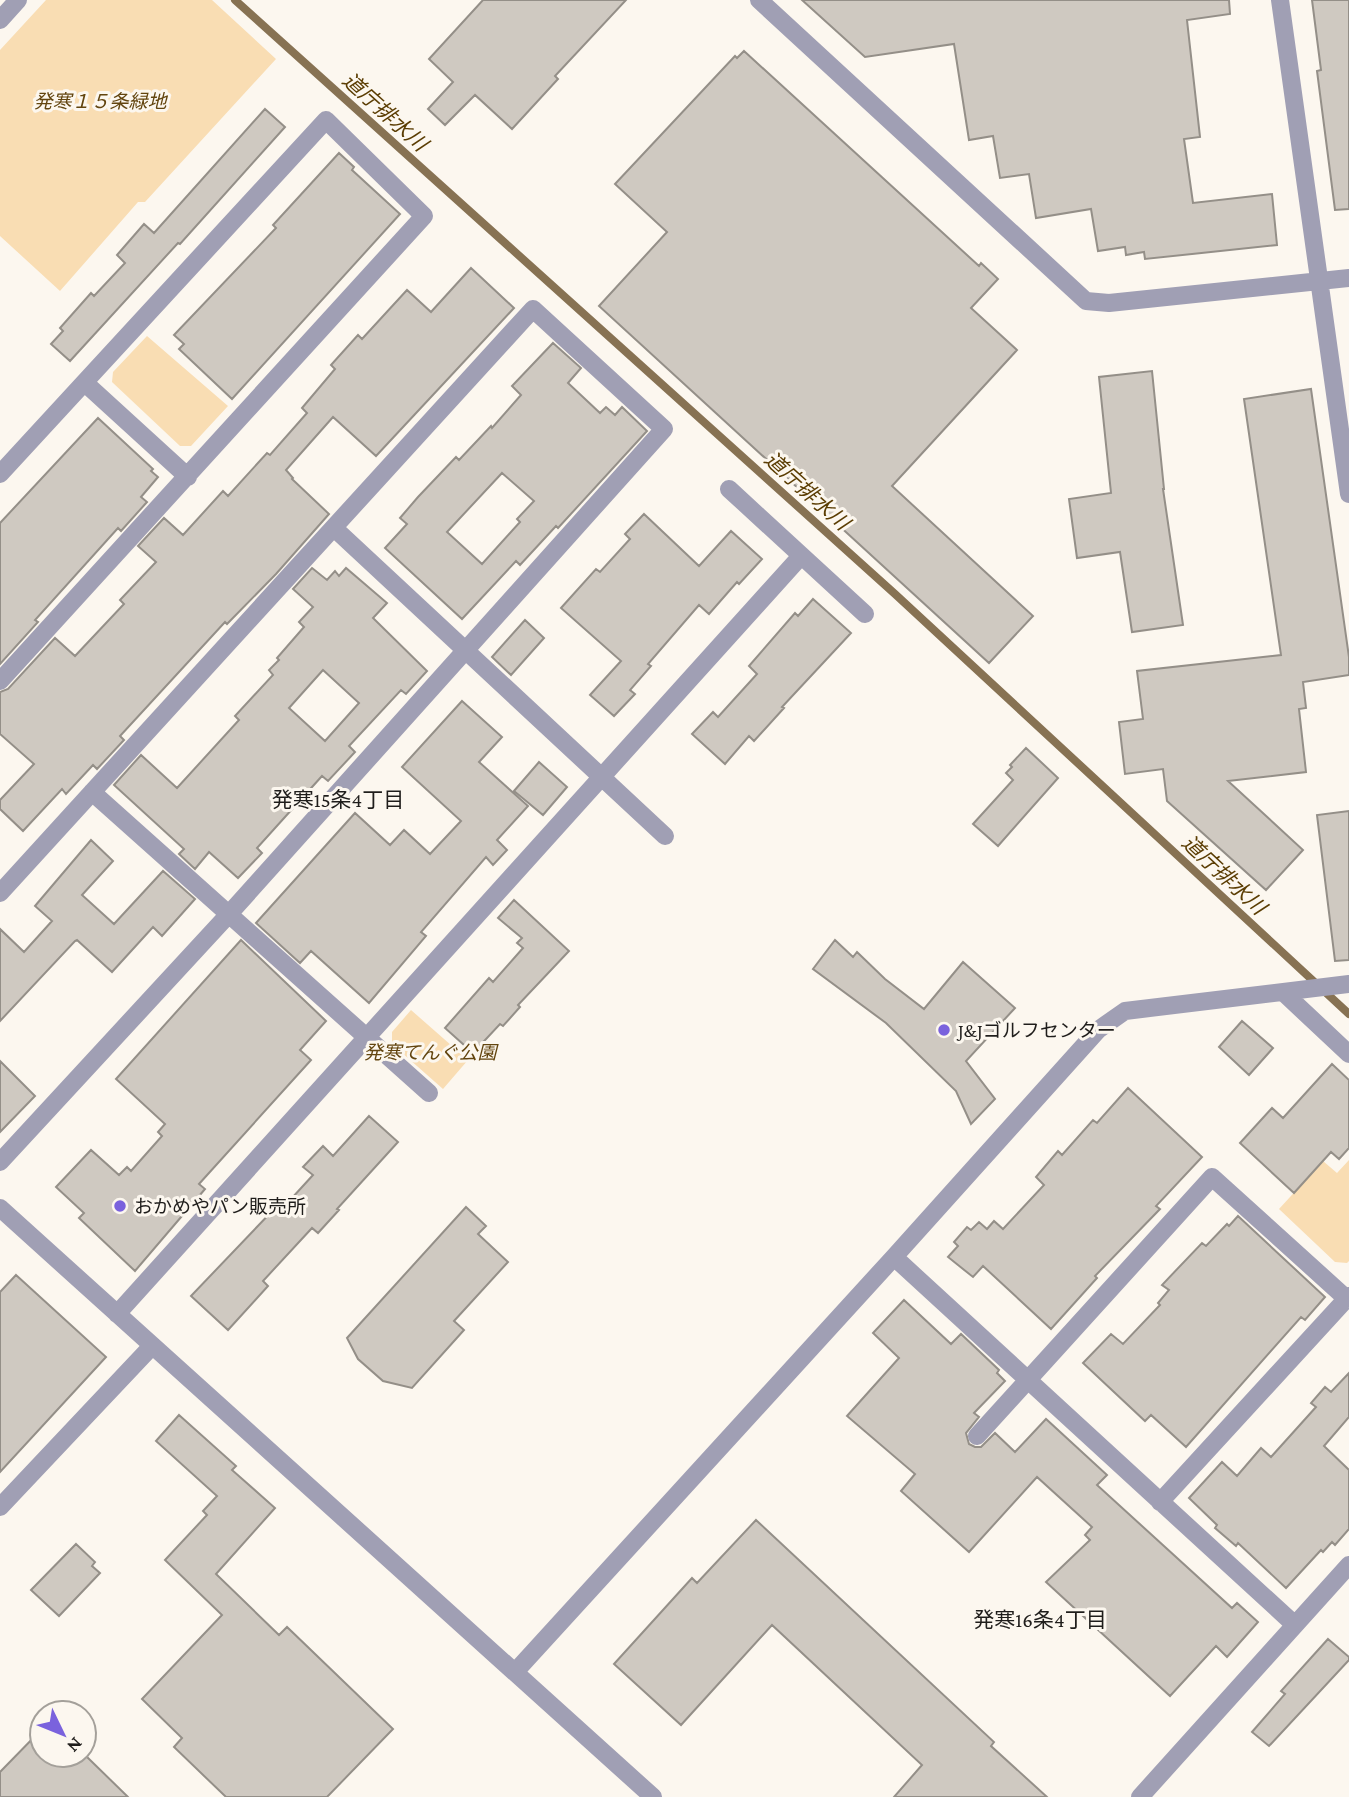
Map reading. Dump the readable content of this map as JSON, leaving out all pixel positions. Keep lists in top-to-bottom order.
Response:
{
  "districts": ["発寒15条4丁目", "発寒16条4丁目"],
  "water": ["道庁排水川"],
  "parks": ["発寒１５条緑地", "発寒てんぐ公園"],
  "places": ["J&Jゴルフセンター", "おかめやパン販売所"],
  "north": "bottom right"
}
